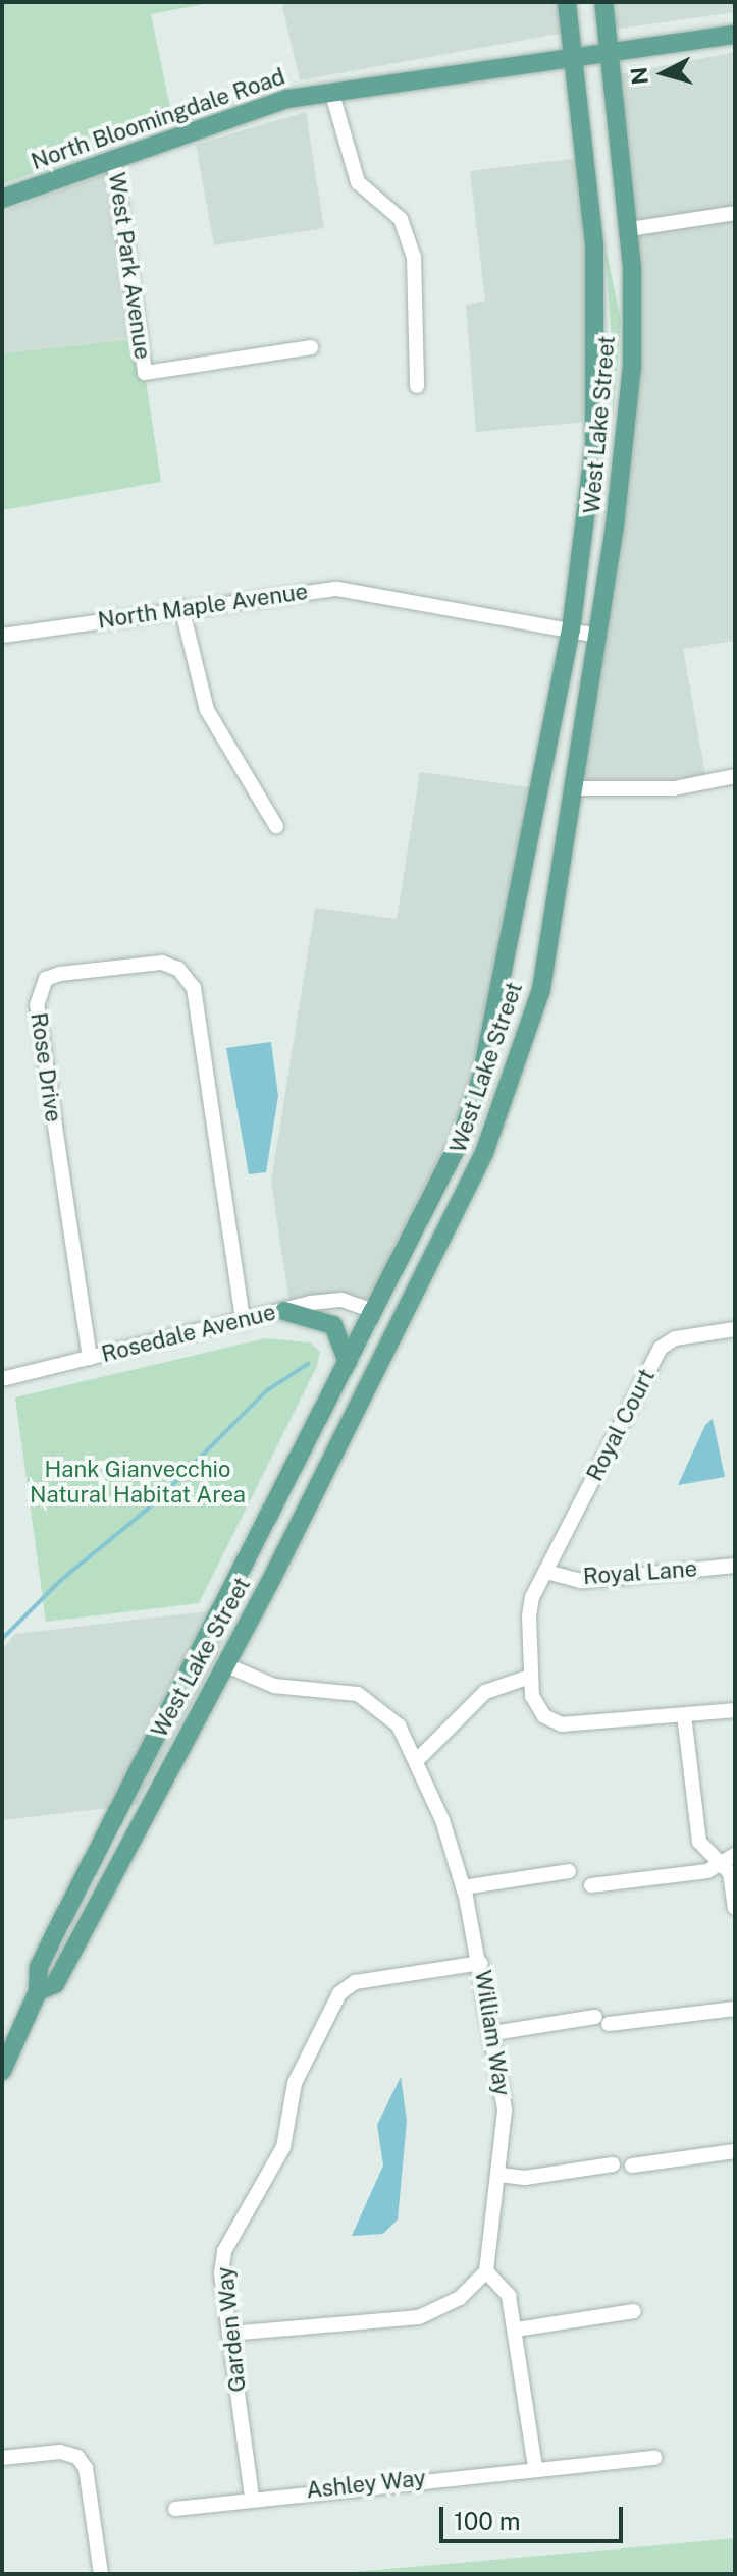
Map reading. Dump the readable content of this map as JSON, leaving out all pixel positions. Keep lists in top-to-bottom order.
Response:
{
  "streets": {
    "main road": ["North Bloomingdale Road", "West Lake Street"],
    "street": [
      "West Park Avenue",
      "North Maple Avenue",
      "Rose Drive",
      "Rosedale Avenue",
      "Royal Court",
      "Royal Lane",
      "William Way",
      "Garden Way",
      "Ashley Way"
    ]
  },
  "crossings": [
    ["North Bloomingdale Road", "West Park Avenue"],
    ["North Bloomingdale Road", "West Lake Street"],
    ["West Lake Street", "North Maple Avenue"],
    ["West Lake Street", "Rosedale Avenue"],
    ["West Lake Street", "William Way"],
    ["Rose Drive", "Rosedale Avenue"],
    ["Royal Court", "Royal Lane"],
    ["William Way", "Garden Way"],
    ["Garden Way", "Ashley Way"]
  ],
  "parks": ["Hank Gianvecchio Natural Habitat Area"],
  "scale_bar": "100 m",
  "north": "left"
}
